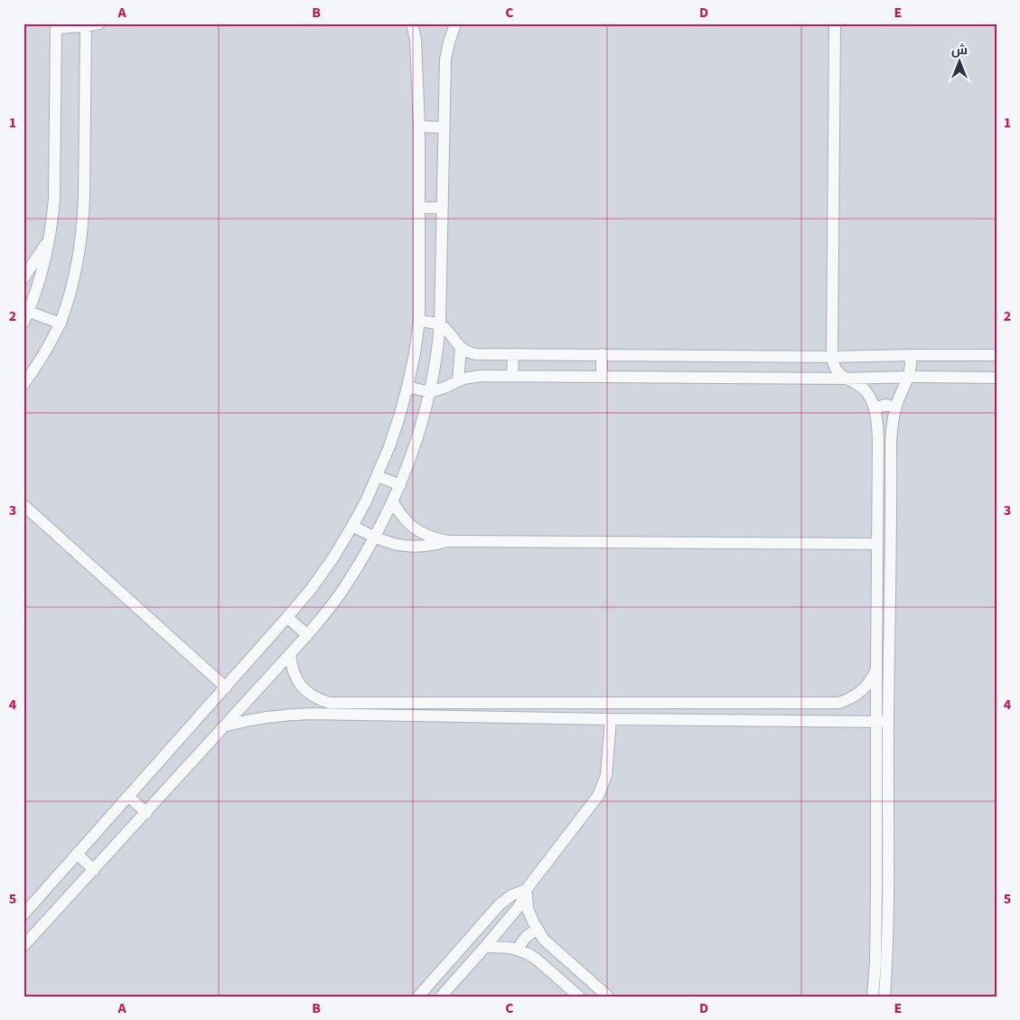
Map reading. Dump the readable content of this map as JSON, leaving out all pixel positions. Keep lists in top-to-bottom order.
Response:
{
  "north": "top",
  "grid": {
    "columns": [
      "A",
      "B",
      "C",
      "D",
      "E"
    ],
    "rows": [
      "1",
      "2",
      "3",
      "4",
      "5"
    ]
  }
}
